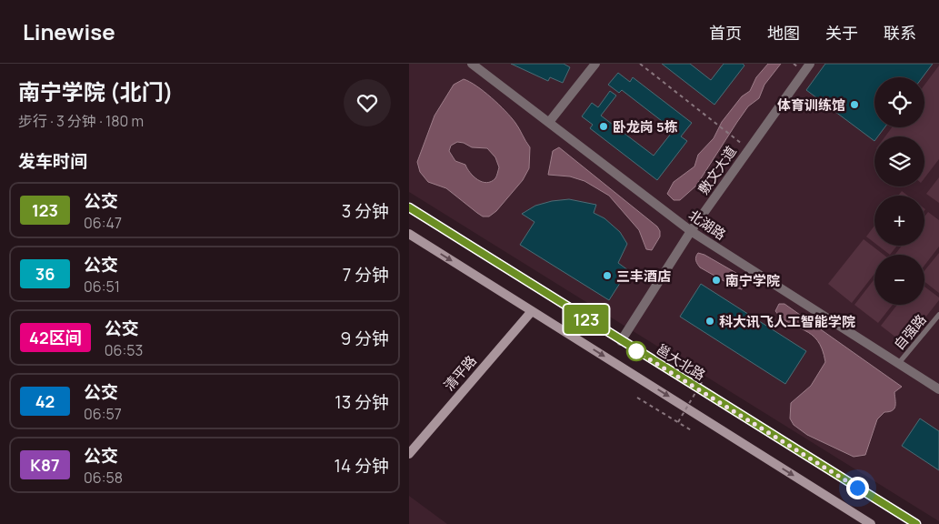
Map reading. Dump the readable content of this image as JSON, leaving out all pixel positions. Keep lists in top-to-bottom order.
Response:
{
  "streets": {
    "street": [
      "敷文大道",
      "北湖路",
      "邕大北路",
      "清平路"
    ],
    "lane": ["自强路"]
  },
  "crossings": [
    ["敷文大道", "北湖路"],
    ["敷文大道", "邕大北路"],
    ["北湖路", "自强路"]
  ],
  "places": [
    "体育训练馆",
    "卧龙岗 5栋",
    "三丰酒店",
    "南宁学院",
    "科大讯飞人工智能学院"
  ],
  "lines": ["bus line 123"],
  "page": {
    "header": "Linewise",
    "nav": [
      "首页",
      "地图",
      "关于",
      "联系"
    ],
    "heading": [
      ["南宁学院 (北门)", "步行 · 3 分钟 · 180 m"],
      "发车时间"
    ],
    "on_map": "123",
    "map_buttons": ["+", "−"],
    "list": [
      {
        "mark": "123",
        "name": "公交",
        "note": "06:47",
        "value": "3 分钟"
      },
      {
        "mark": "36",
        "name": "公交",
        "note": "06:51",
        "value": "7 分钟"
      },
      {
        "mark": "42区间",
        "name": "公交",
        "note": "06:53",
        "value": "9 分钟"
      },
      {
        "mark": "42",
        "name": "公交",
        "note": "06:57",
        "value": "13 分钟"
      },
      {
        "mark": "K87",
        "name": "公交",
        "note": "06:58",
        "value": "14 分钟"
      }
    ]
  }
}
